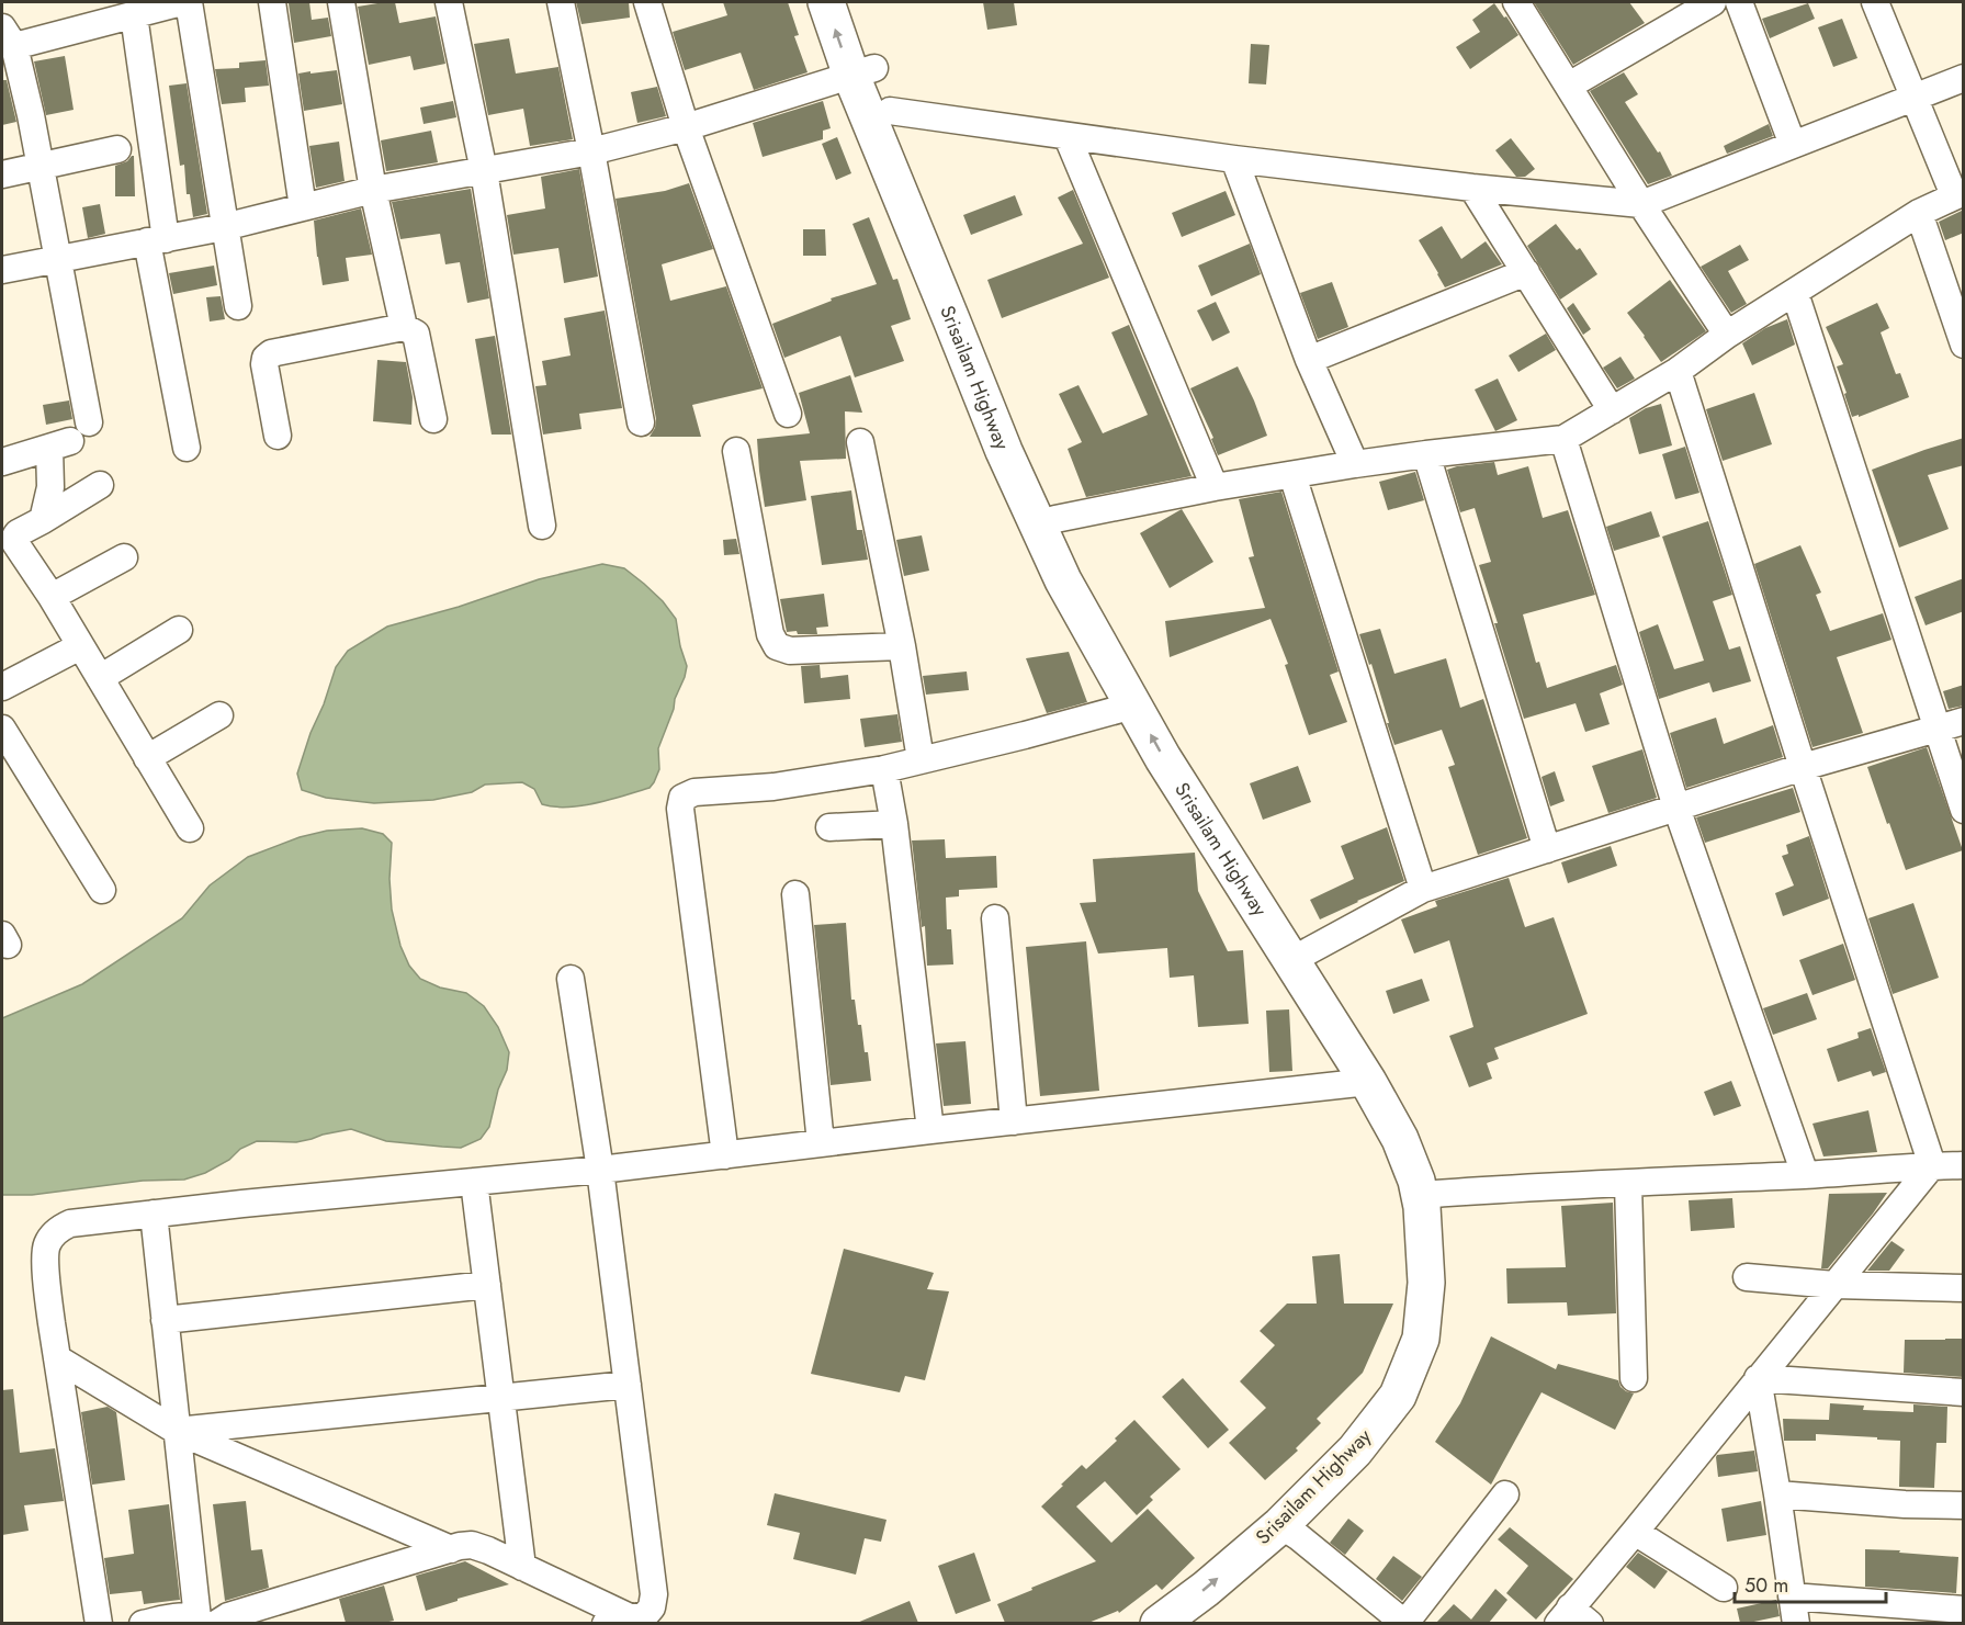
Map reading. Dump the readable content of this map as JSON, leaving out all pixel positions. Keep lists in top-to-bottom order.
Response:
{
  "streets": {
    "highway": ["Srisailam Highway"]
  },
  "scale_bar": "50 m"
}
